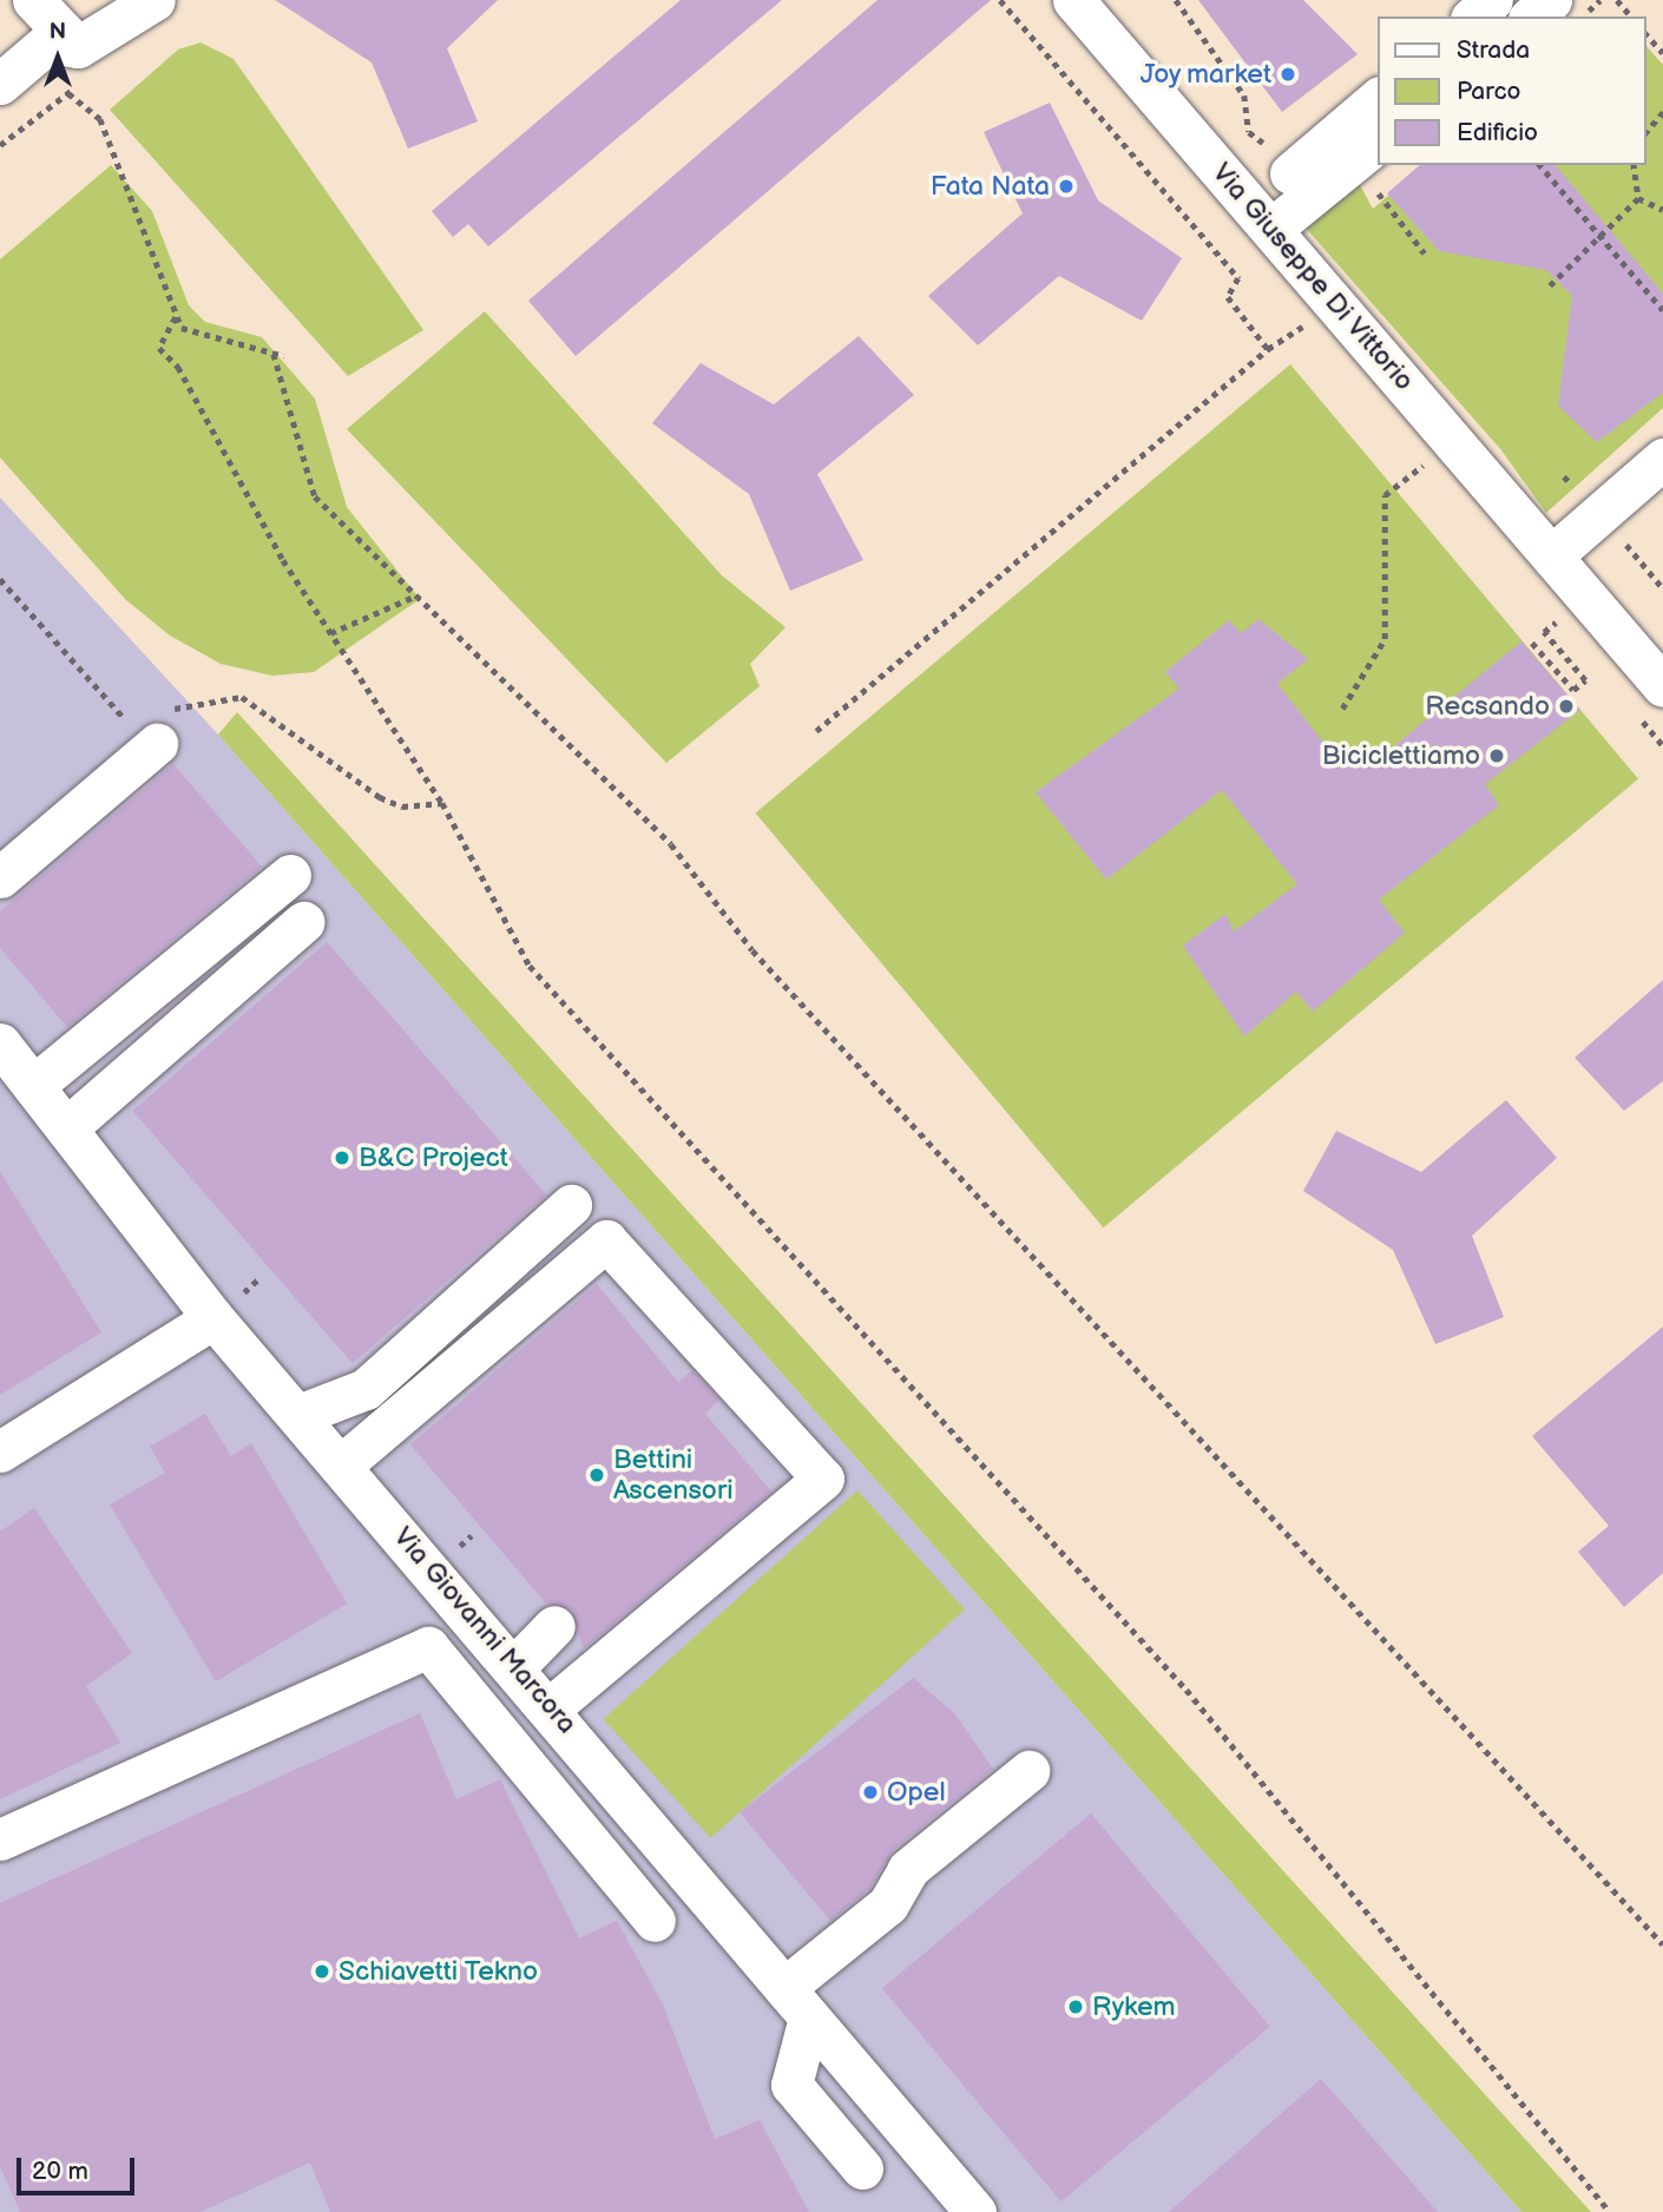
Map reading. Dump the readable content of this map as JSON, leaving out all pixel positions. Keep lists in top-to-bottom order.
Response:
{
  "streets": {
    "street": ["Via Giuseppe Di Vittorio", "Via Giovanni Marcora"]
  },
  "places": [
    "Joy market",
    "Fata Nata",
    "Recsando",
    "Biciclettiamo",
    "B&C Project",
    "Bettini Ascensori",
    "Opel",
    "Schiavetti Tekno",
    "Rykem"
  ],
  "legend": ["Strada", "Parco", "Edificio"],
  "scale_bar": "20 m",
  "north": "top"
}
